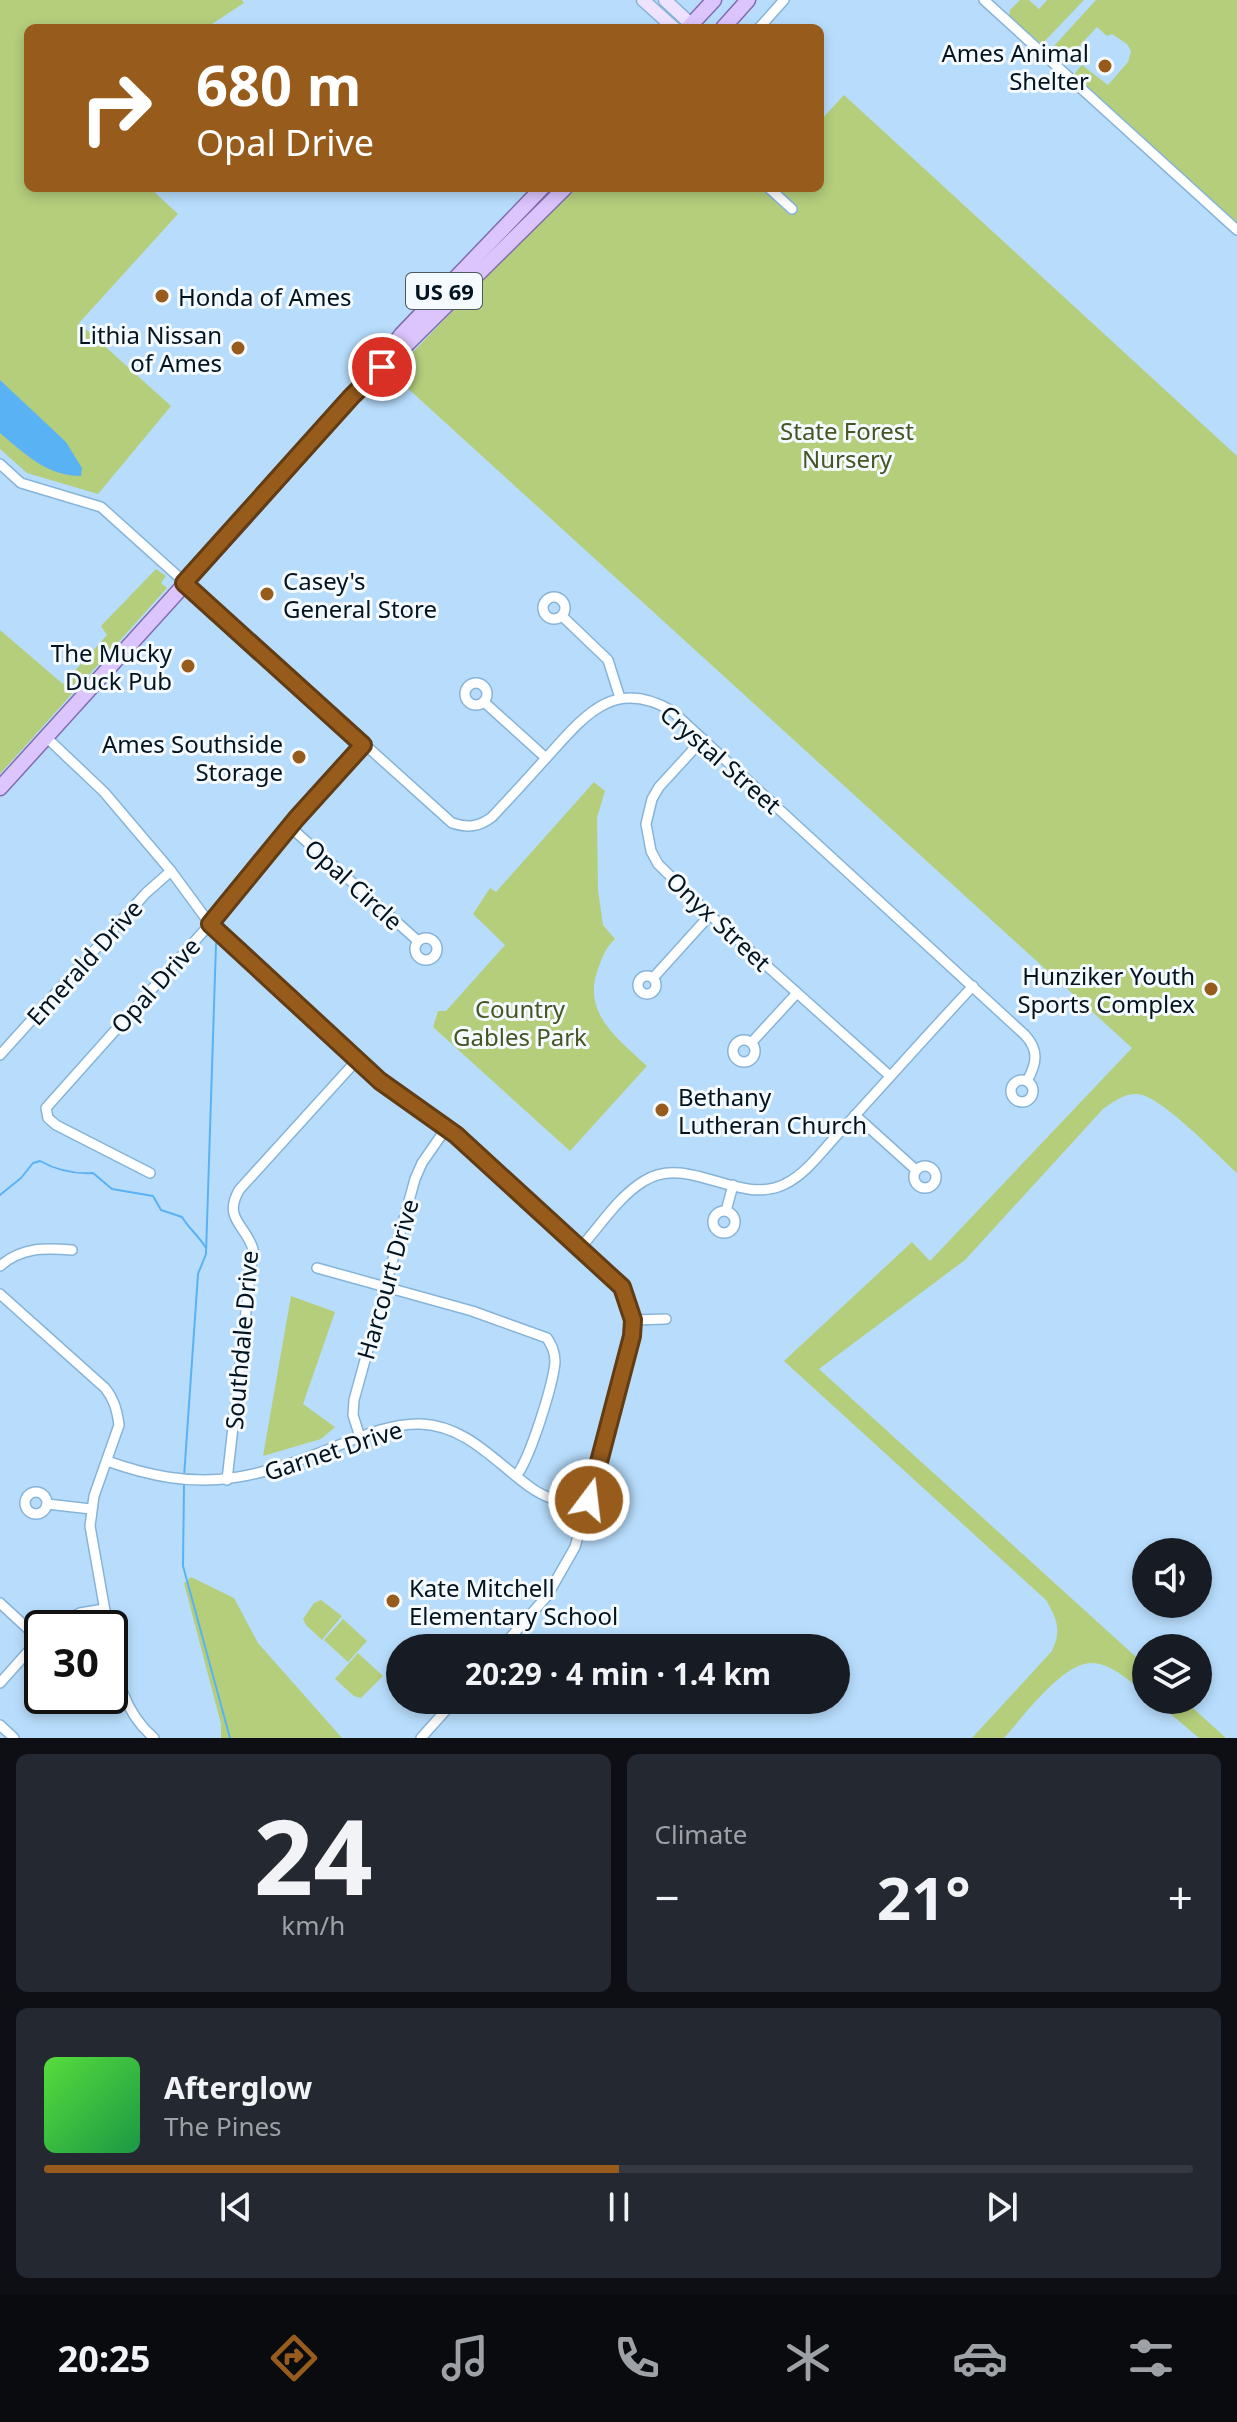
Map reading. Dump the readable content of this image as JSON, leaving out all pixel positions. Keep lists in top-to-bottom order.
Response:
{
  "streets": {
    "main road": ["US 69"],
    "street": [
      "Crystal Street",
      "Opal Circle",
      "Onyx Street",
      "Emerald Drive",
      "Opal Drive",
      "Harcourt Drive",
      "Southdale Drive",
      "Garnet Drive"
    ]
  },
  "crossings": [
    ["Crystal Street", "Onyx Street"],
    ["Opal Circle", "Opal Drive"],
    ["Harcourt Drive", "Garnet Drive"],
    ["Southdale Drive", "Garnet Drive"]
  ],
  "parks": ["State Forest Nursery", "Country Gables Park"],
  "places": [
    "Ames Animal Shelter",
    "Honda of Ames",
    "Lithia Nissan of Ames",
    "Casey's General Store",
    "The Mucky Duck Pub",
    "Ames Southside Storage",
    "Hunziker Youth Sports Complex",
    "Bethany Lutheran Church",
    "Kate Mitchell Elementary School"
  ],
  "page": {
    "turn": ["680 m", "Opal Drive"],
    "limit": "30",
    "trip": "20:29 · 4 min · 1.4 km",
    "tile": [
      ["24", "km/h"],
      "Climate"
    ],
    "heat": ["−", "21°", "+"],
    "song": ["Afterglow", "The Pines"],
    "tabs": "20:25"
  }
}
